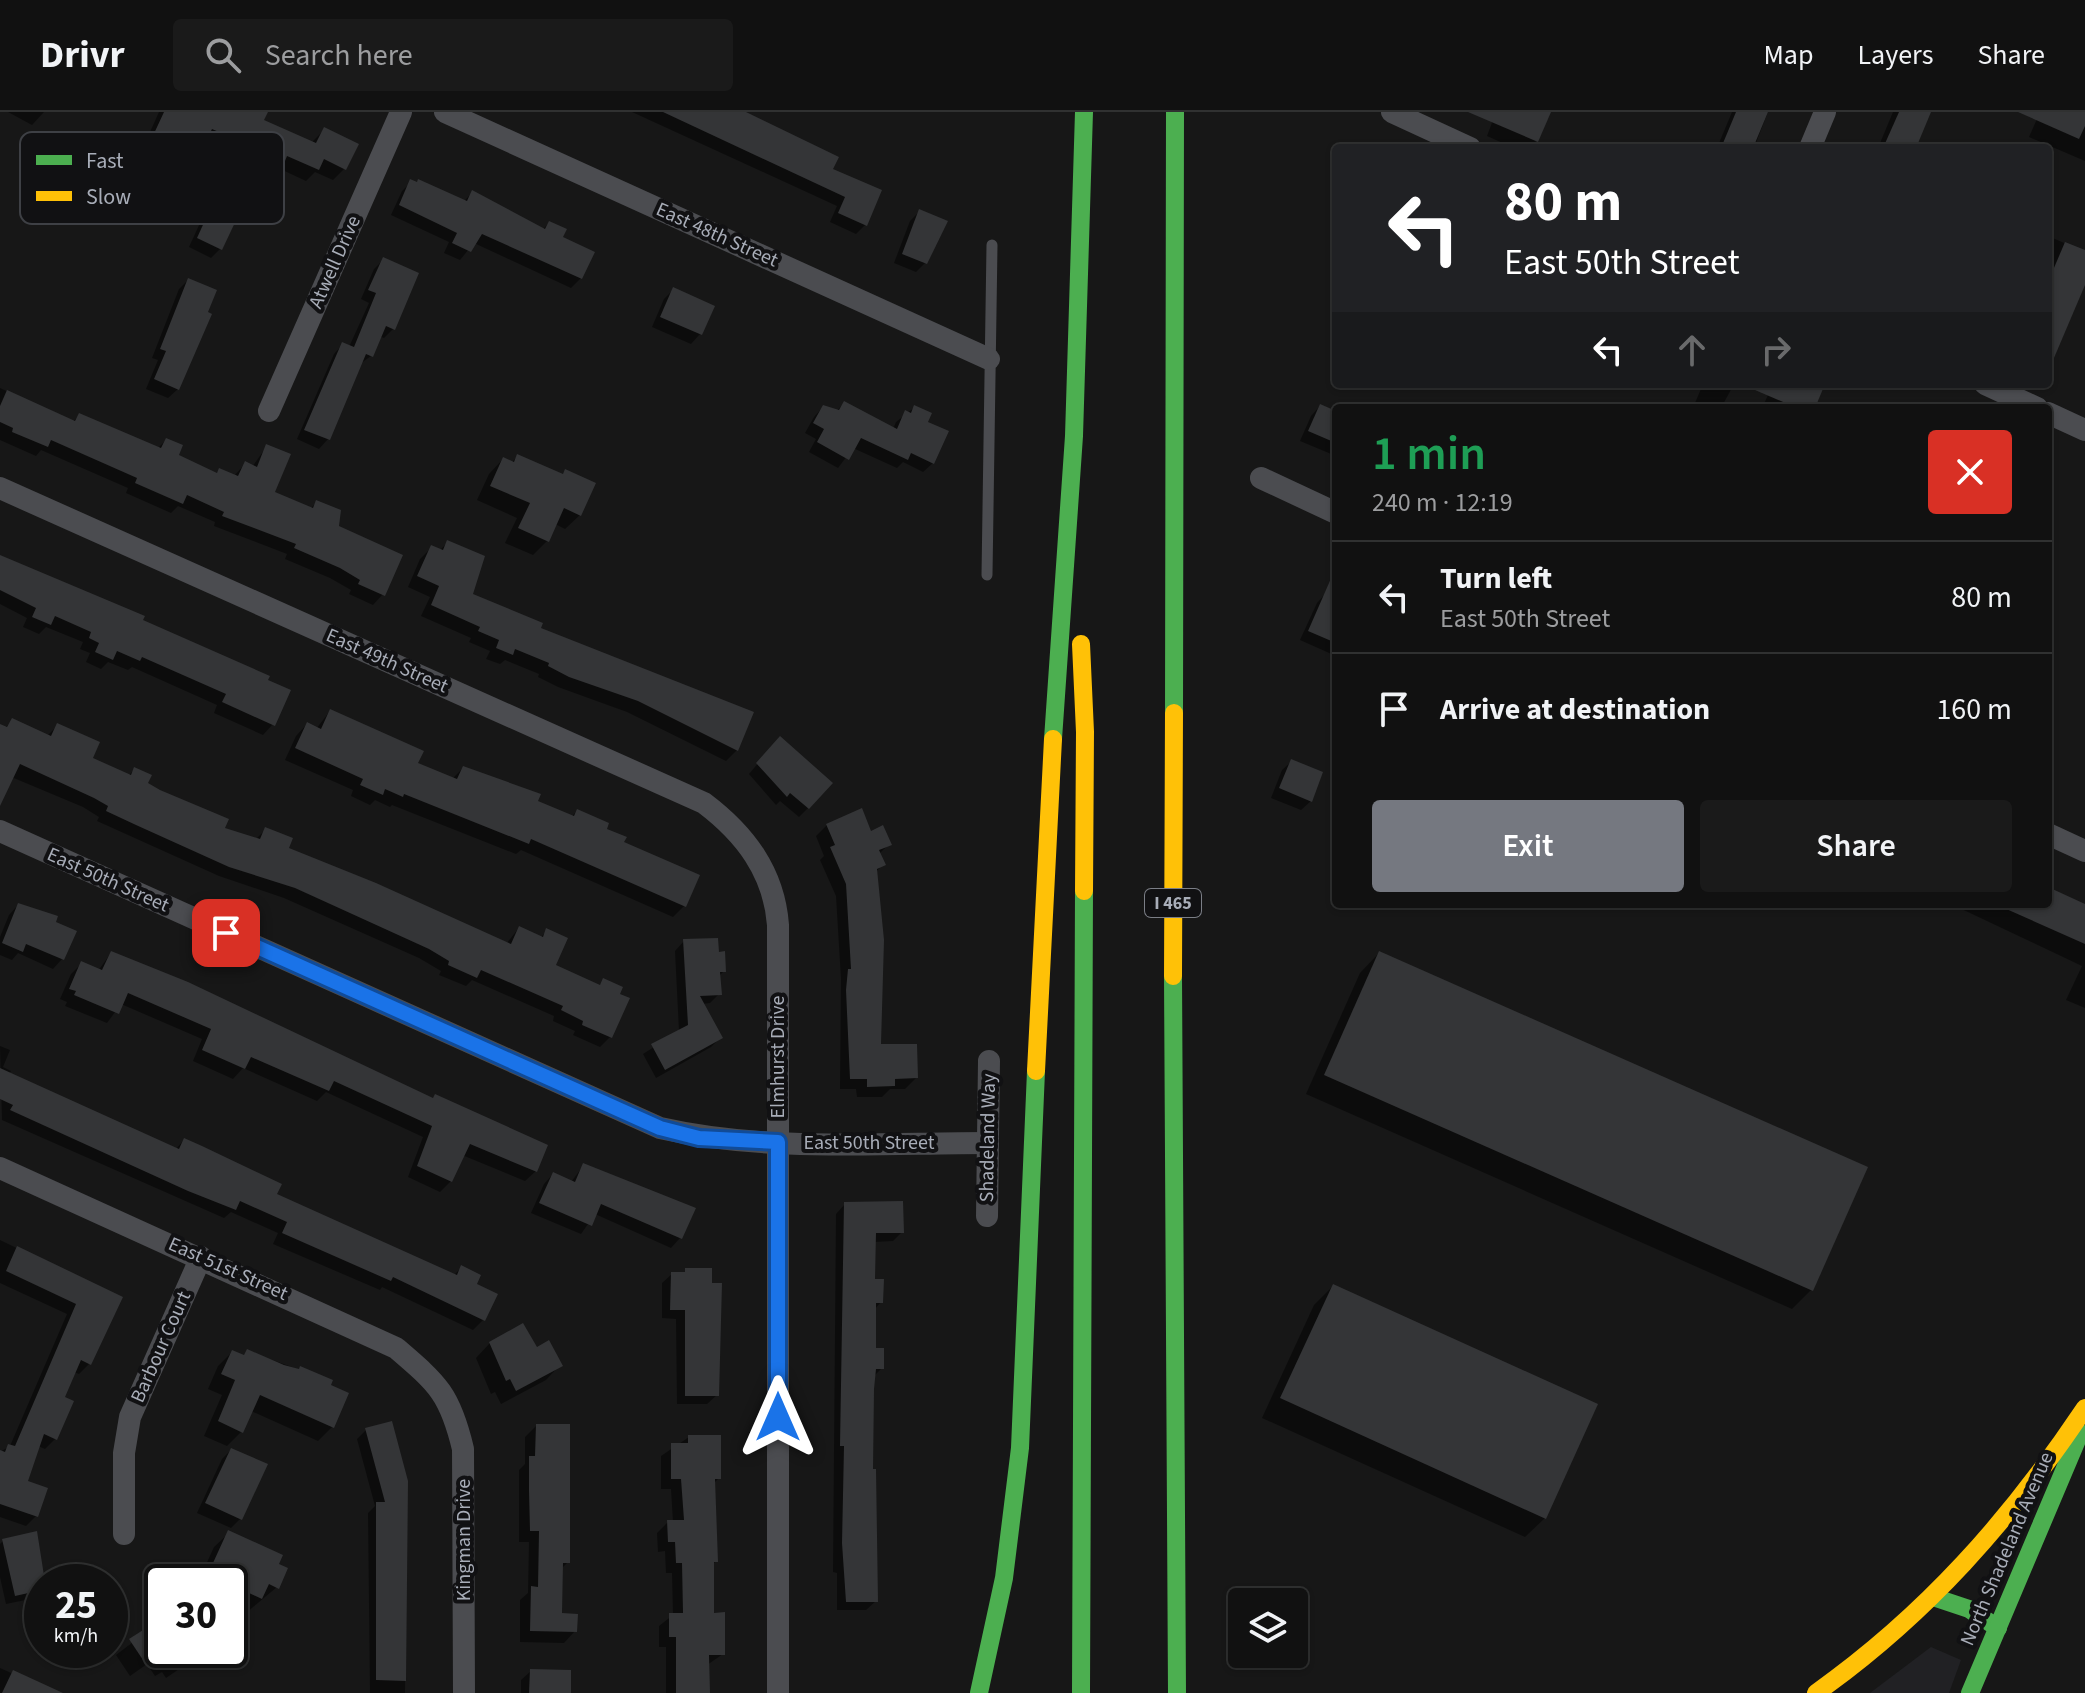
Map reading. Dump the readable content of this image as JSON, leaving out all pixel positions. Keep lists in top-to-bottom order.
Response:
{
  "streets": {
    "main road": ["I 465", "North Shadeland Avenue"],
    "street": [
      "East 48th Street",
      "Atwell Drive",
      "East 49th Street",
      "East 50th Street",
      "Elmhurst Drive",
      "Shadeland Way",
      "East 51st Street",
      "Barbour Court",
      "Kingman Drive"
    ]
  },
  "crossings": [
    ["East 49th Street", "Elmhurst Drive"],
    ["East 50th Street", "Elmhurst Drive"],
    ["East 50th Street", "Shadeland Way"],
    ["East 51st Street", "Barbour Court"],
    ["East 51st Street", "Kingman Drive"]
  ],
  "legend": ["Fast", "Slow"],
  "page": {
    "header": "Drivr",
    "search": "Search here",
    "nav": ["Map", "Layers", "Share"],
    "turn": ["80 m", "East 50th Street"],
    "heading": ["1 min", "240 m · 12:19"],
    "list": [
      {
        "name": "Turn left",
        "note": "East 50th Street",
        "value": "80 m"
      },
      {
        "name": "Arrive at destination",
        "value": "160 m"
      }
    ],
    "buttons": ["Exit", "Share"],
    "speed": "25 km/h",
    "limit": "30"
  }
}
